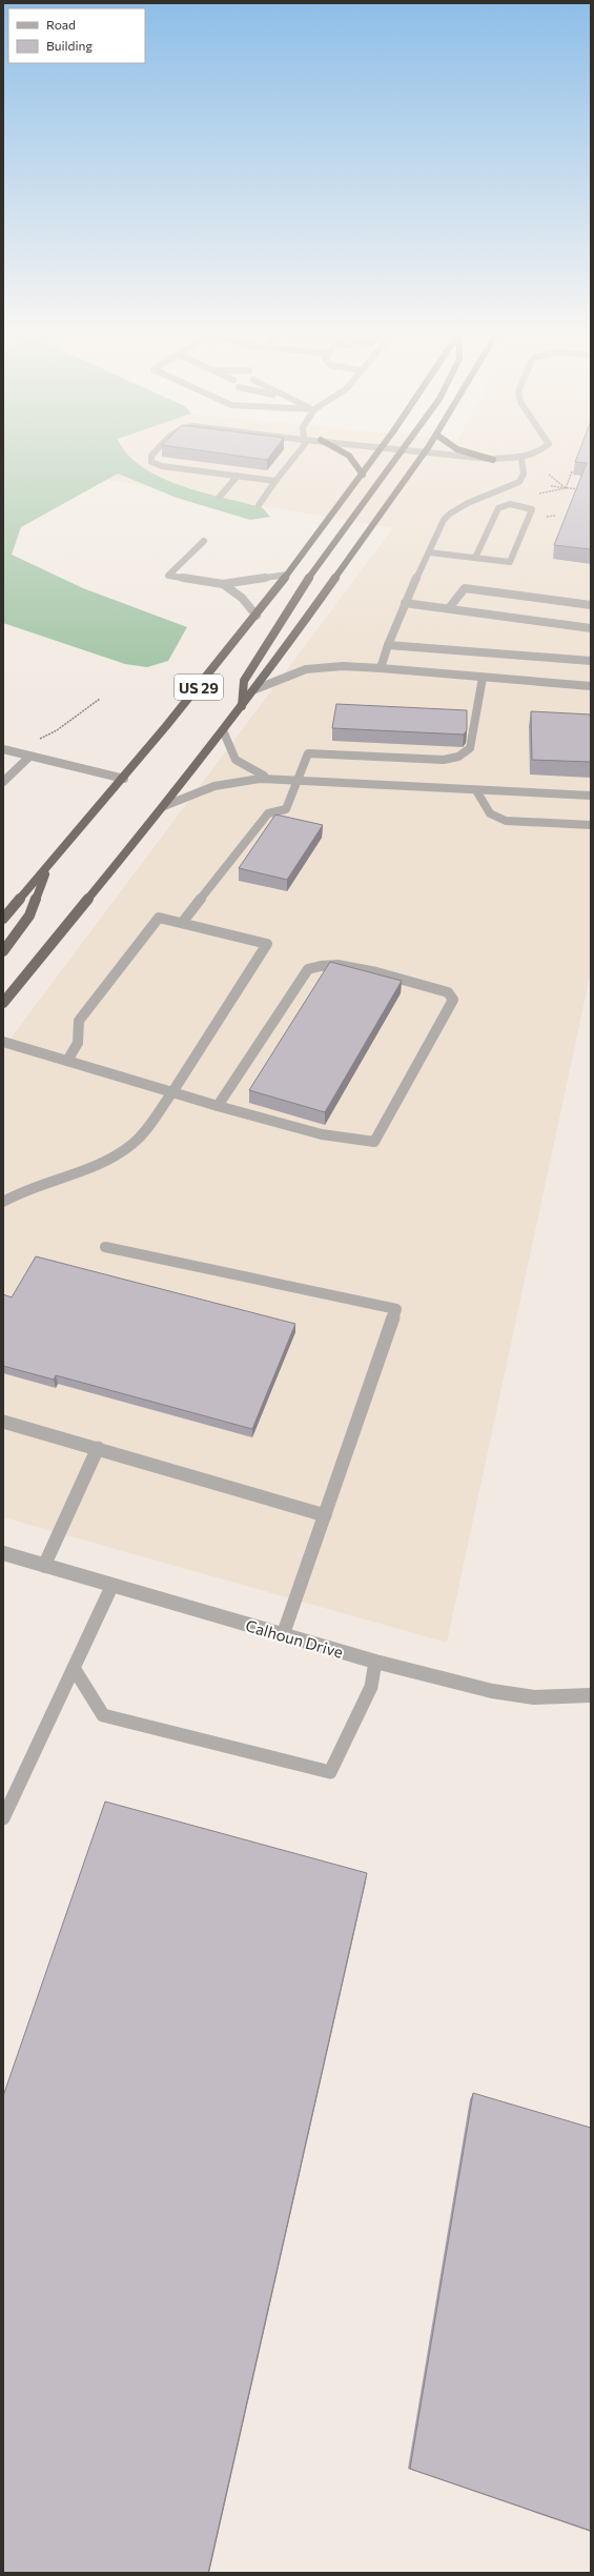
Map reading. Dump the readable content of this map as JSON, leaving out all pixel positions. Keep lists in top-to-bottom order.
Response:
{
  "streets": {
    "highway": ["US 29"],
    "street": ["Calhoun Drive"]
  },
  "legend": ["Road", "Building"]
}
